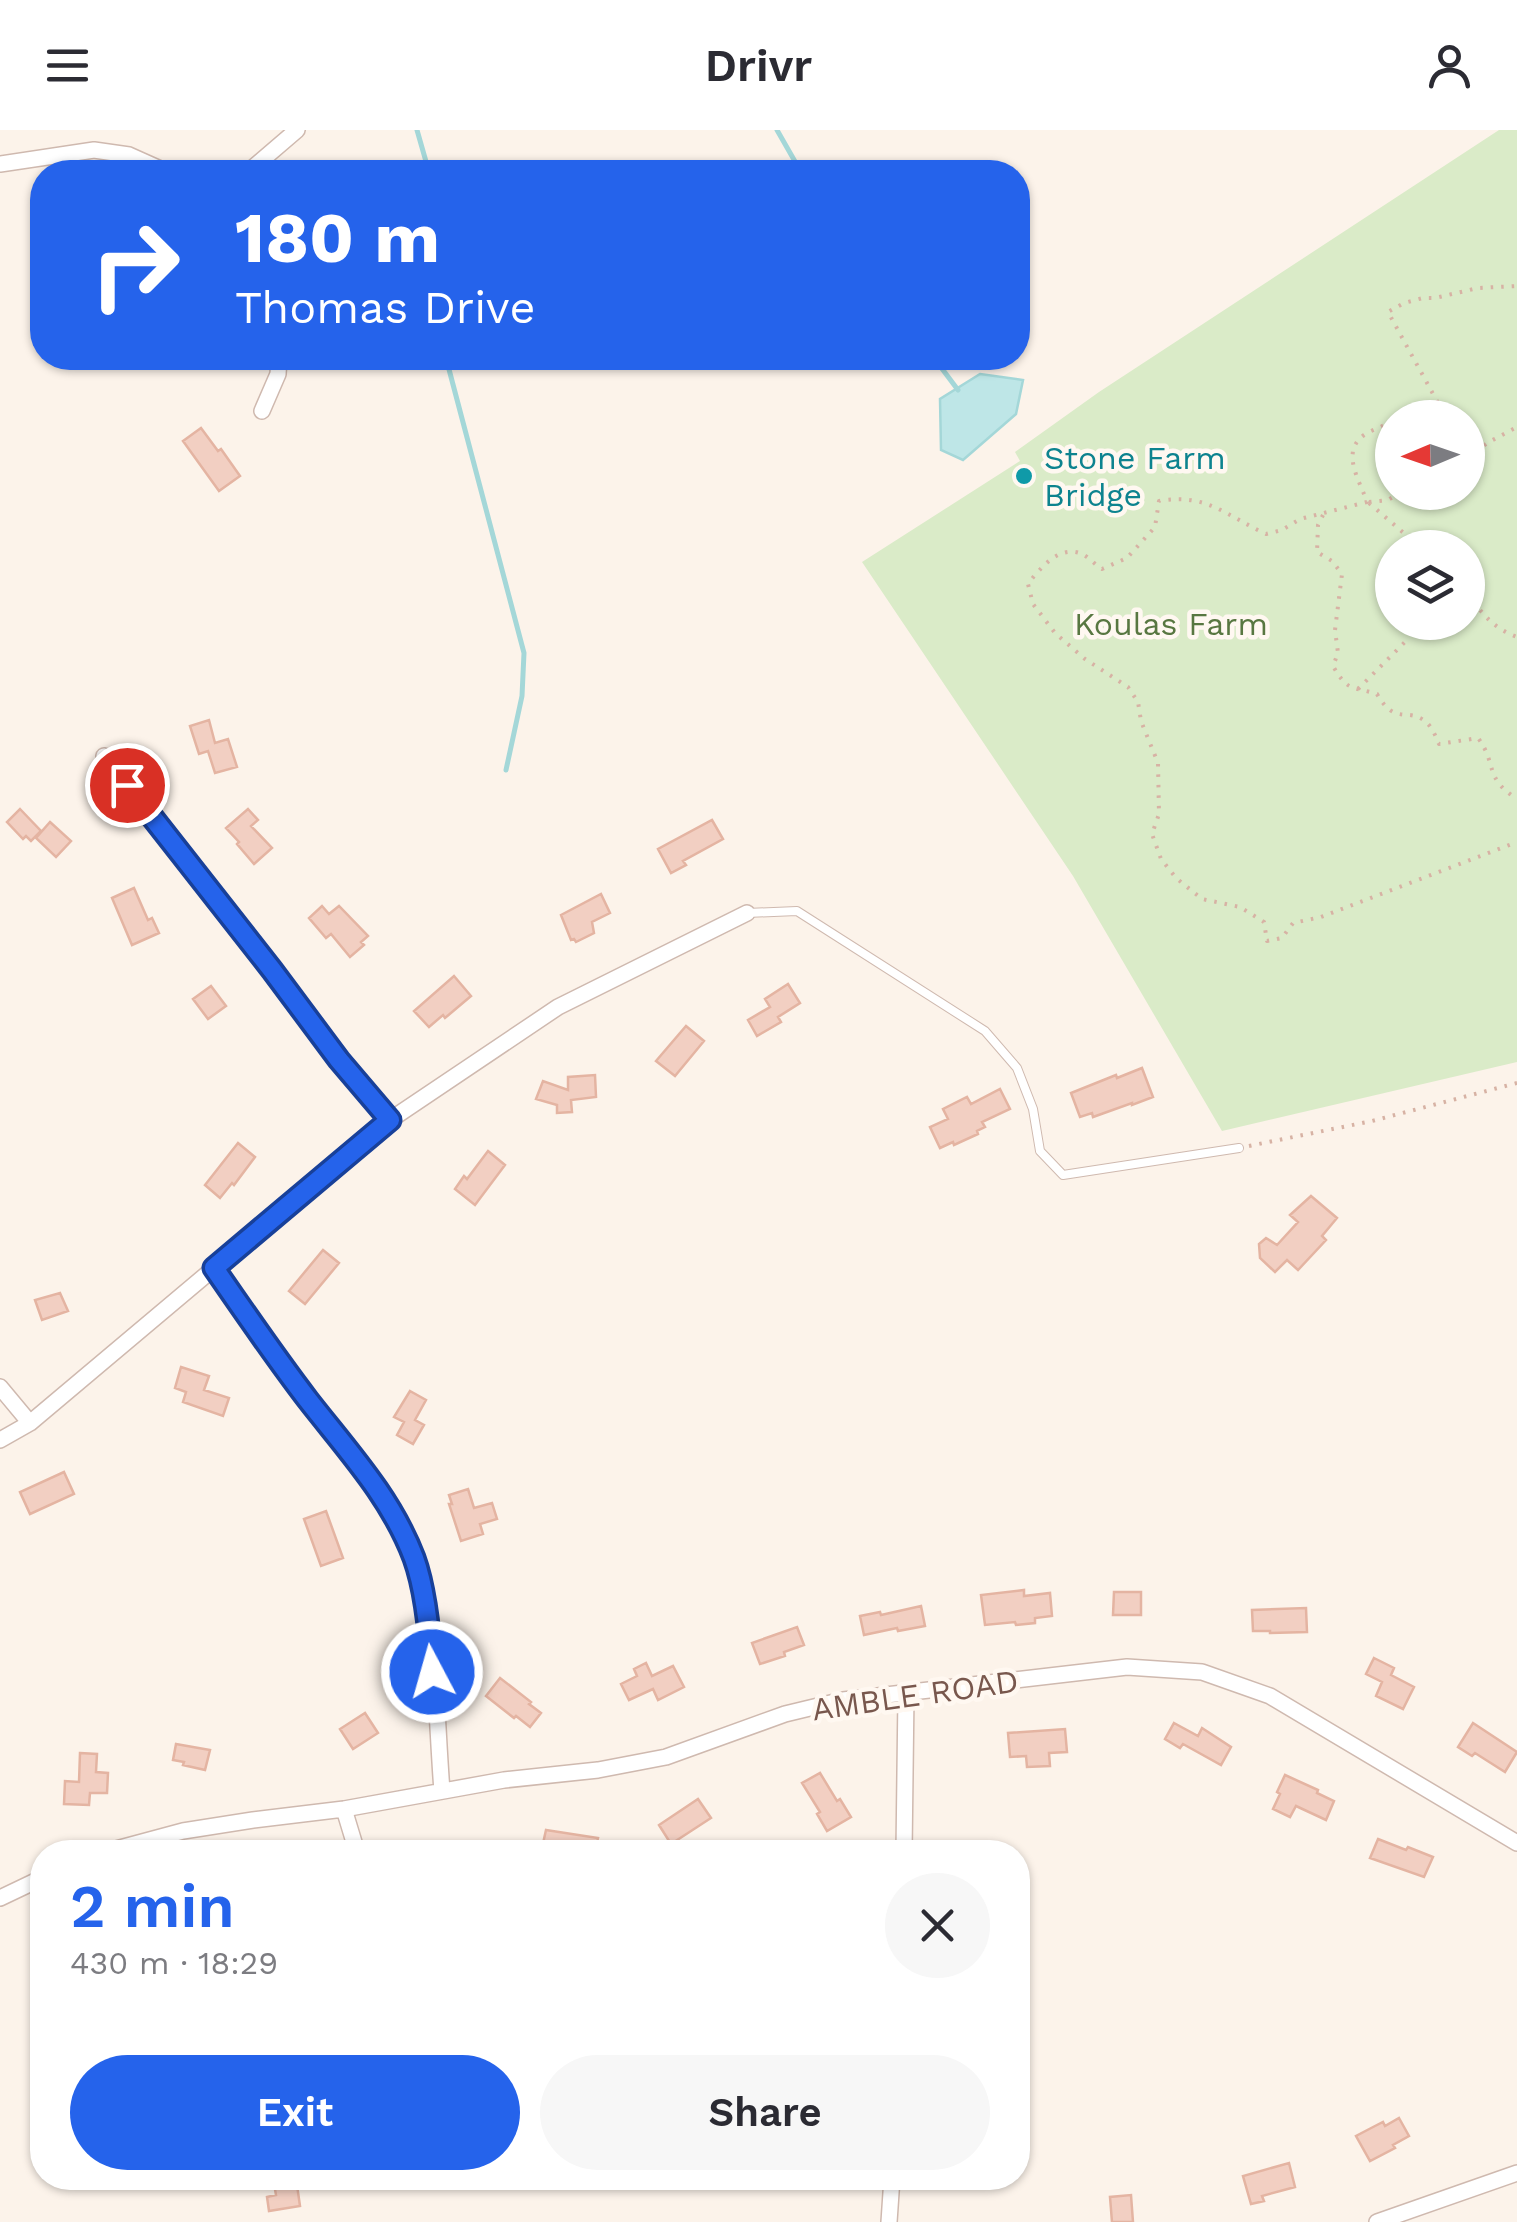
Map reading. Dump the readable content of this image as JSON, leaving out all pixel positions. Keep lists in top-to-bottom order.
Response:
{
  "streets": {
    "street": ["AMBLE ROAD"]
  },
  "parks": ["Koulas Farm"],
  "places": ["Stone Farm Bridge"],
  "north": "left",
  "page": {
    "header": "Drivr",
    "turn": ["180 m", "Thomas Drive"],
    "heading": ["2 min", "430 m · 18:29"],
    "buttons": ["Exit", "Share"]
  }
}
